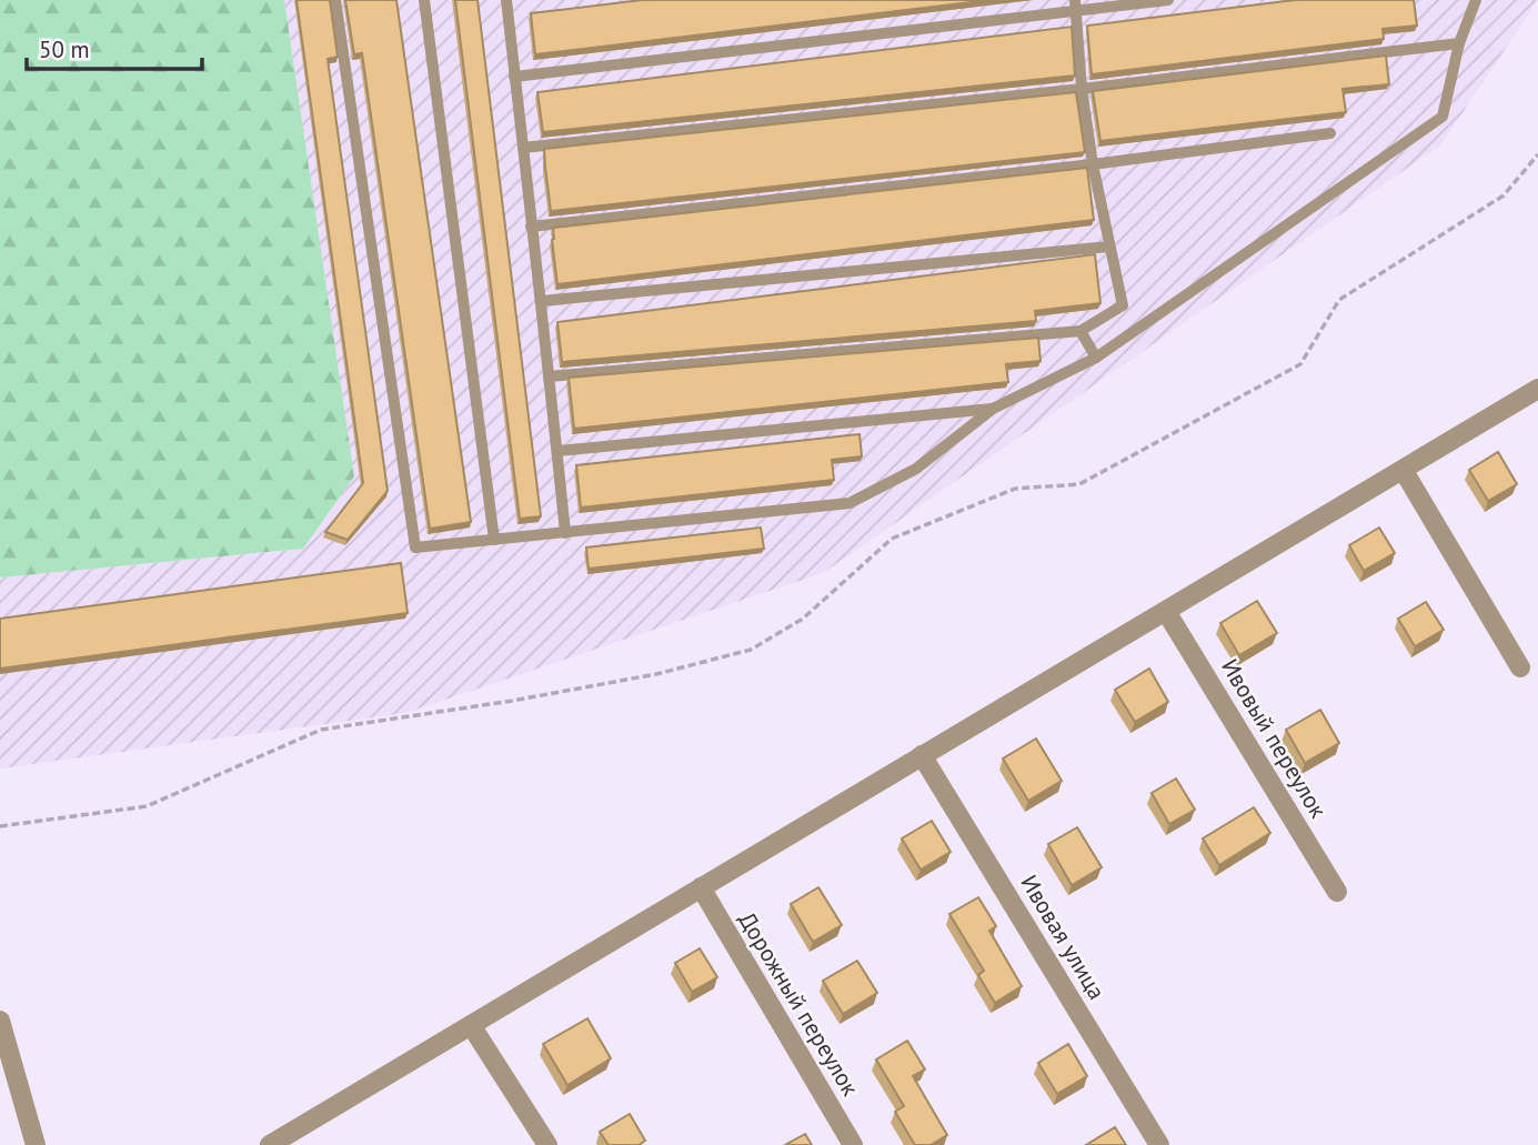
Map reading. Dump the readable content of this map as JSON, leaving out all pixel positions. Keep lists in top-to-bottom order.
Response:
{
  "streets": {
    "street": ["Ивовый переулок", "Ивовая улица", "Дорожный переулок"]
  },
  "scale_bar": "50 m"
}
